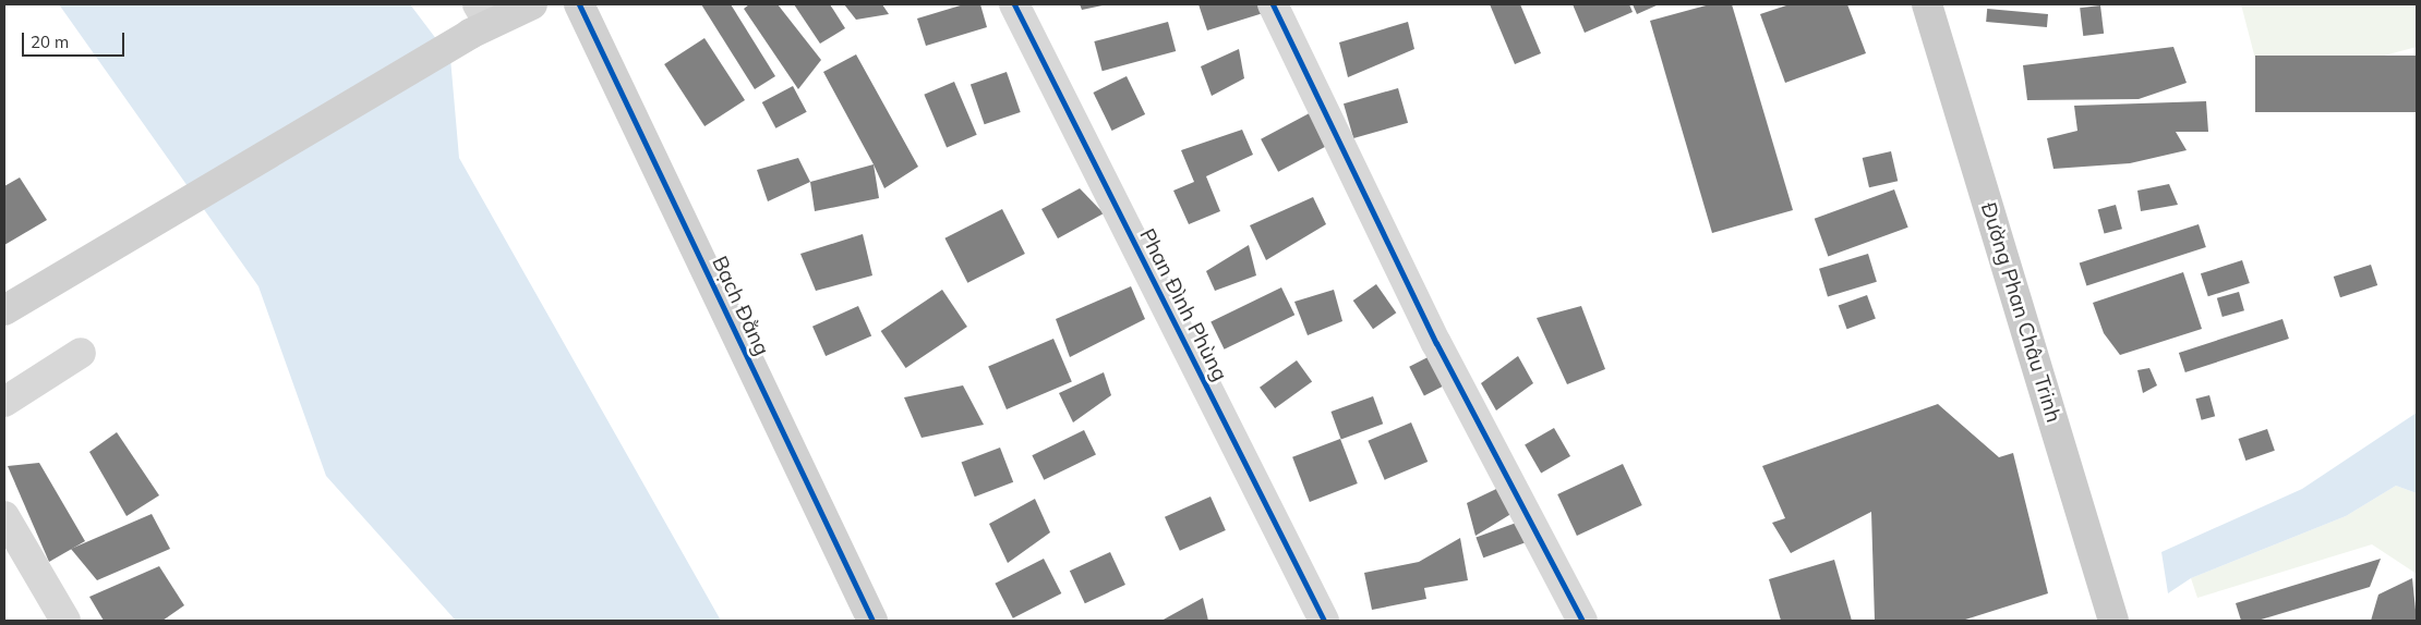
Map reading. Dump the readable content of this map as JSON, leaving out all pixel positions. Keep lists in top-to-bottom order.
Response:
{
  "streets": {
    "main road": ["Đường Phan Châu Trinh"],
    "street": ["Phan Đình Phùng", "Bạch Đằng"]
  },
  "scale_bar": "20 m"
}
